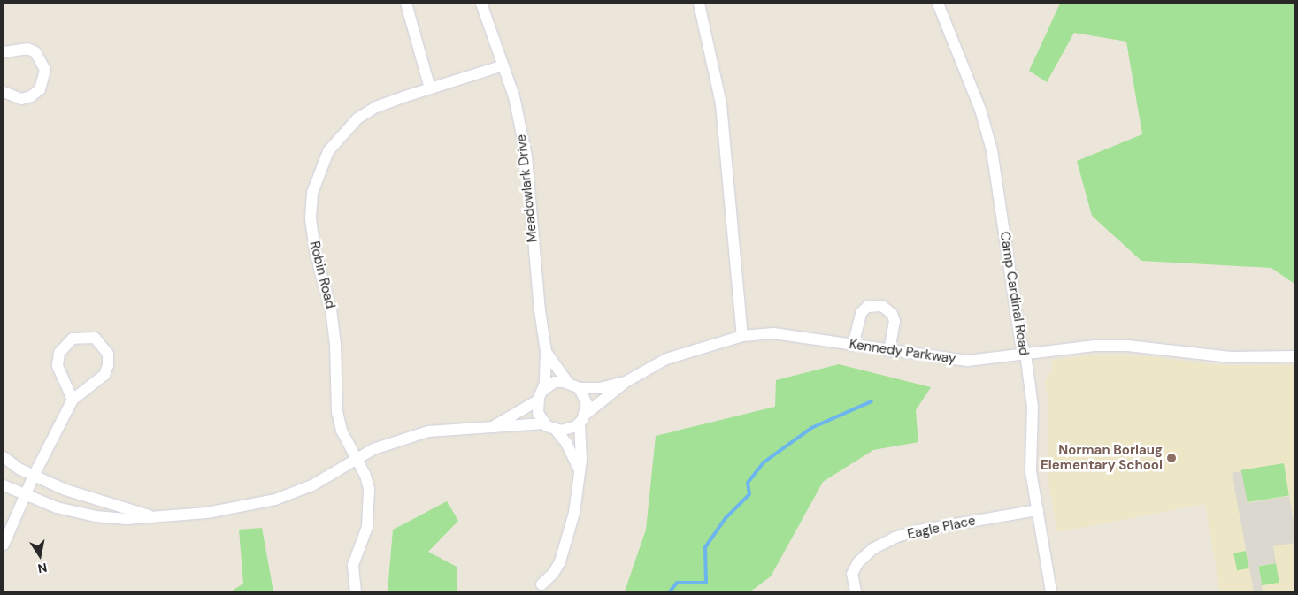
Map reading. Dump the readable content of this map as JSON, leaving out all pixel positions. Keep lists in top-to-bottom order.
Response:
{
  "streets": {
    "street": [
      "Meadowlark Drive",
      "Robin Road",
      "Camp Cardinal Road",
      "Kennedy Parkway",
      "Eagle Place"
    ]
  },
  "crossings": [
    ["Meadowlark Drive", "Robin Road"],
    ["Meadowlark Drive", "Kennedy Parkway"],
    ["Camp Cardinal Road", "Kennedy Parkway"],
    ["Camp Cardinal Road", "Eagle Place"]
  ],
  "places": ["Norman Borlaug Elementary School"],
  "north": "bottom"
}
